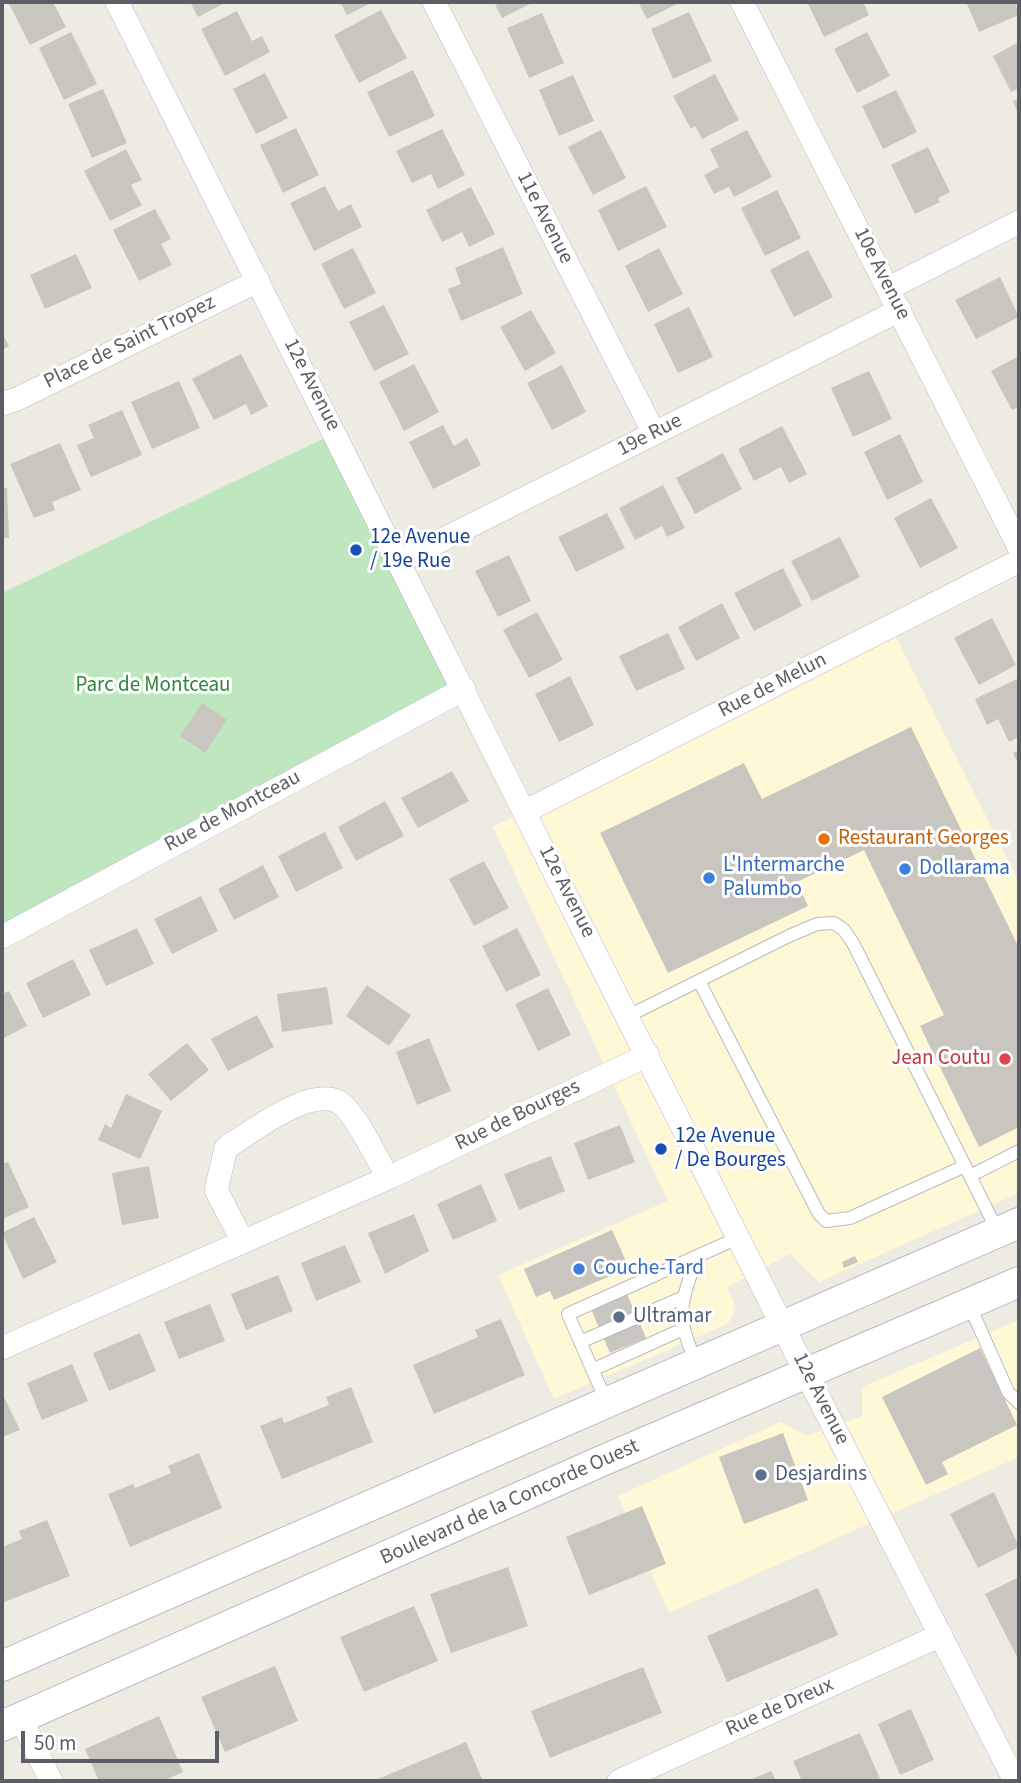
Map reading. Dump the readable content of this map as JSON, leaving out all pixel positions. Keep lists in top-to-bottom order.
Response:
{
  "streets": {
    "street": [
      "11e Avenue",
      "10e Avenue",
      "Place de Saint Tropez",
      "12e Avenue",
      "19e Rue",
      "Rue de Melun",
      "Rue de Montceau",
      "Rue de Bourges",
      "Boulevard de la Concorde Ouest",
      "Rue de Dreux"
    ]
  },
  "crossings": [
    ["11e Avenue", "19e Rue"],
    ["10e Avenue", "19e Rue"],
    ["Place de Saint Tropez", "12e Avenue"],
    ["12e Avenue", "19e Rue"],
    ["12e Avenue", "Rue de Melun"],
    ["12e Avenue", "Rue de Montceau"],
    ["12e Avenue", "Rue de Bourges"],
    ["12e Avenue", "Boulevard de la Concorde Ouest"],
    ["12e Avenue", "Rue de Dreux"]
  ],
  "parks": ["Parc de Montceau"],
  "places": [
    "12e Avenue / 19e Rue",
    "Restaurant Georges",
    "Dollarama",
    "L'Intermarche Palumbo",
    "Jean Coutu",
    "12e Avenue / De Bourges",
    "Couche-Tard",
    "Ultramar",
    "Desjardins"
  ],
  "scale_bar": "50 m"
}
